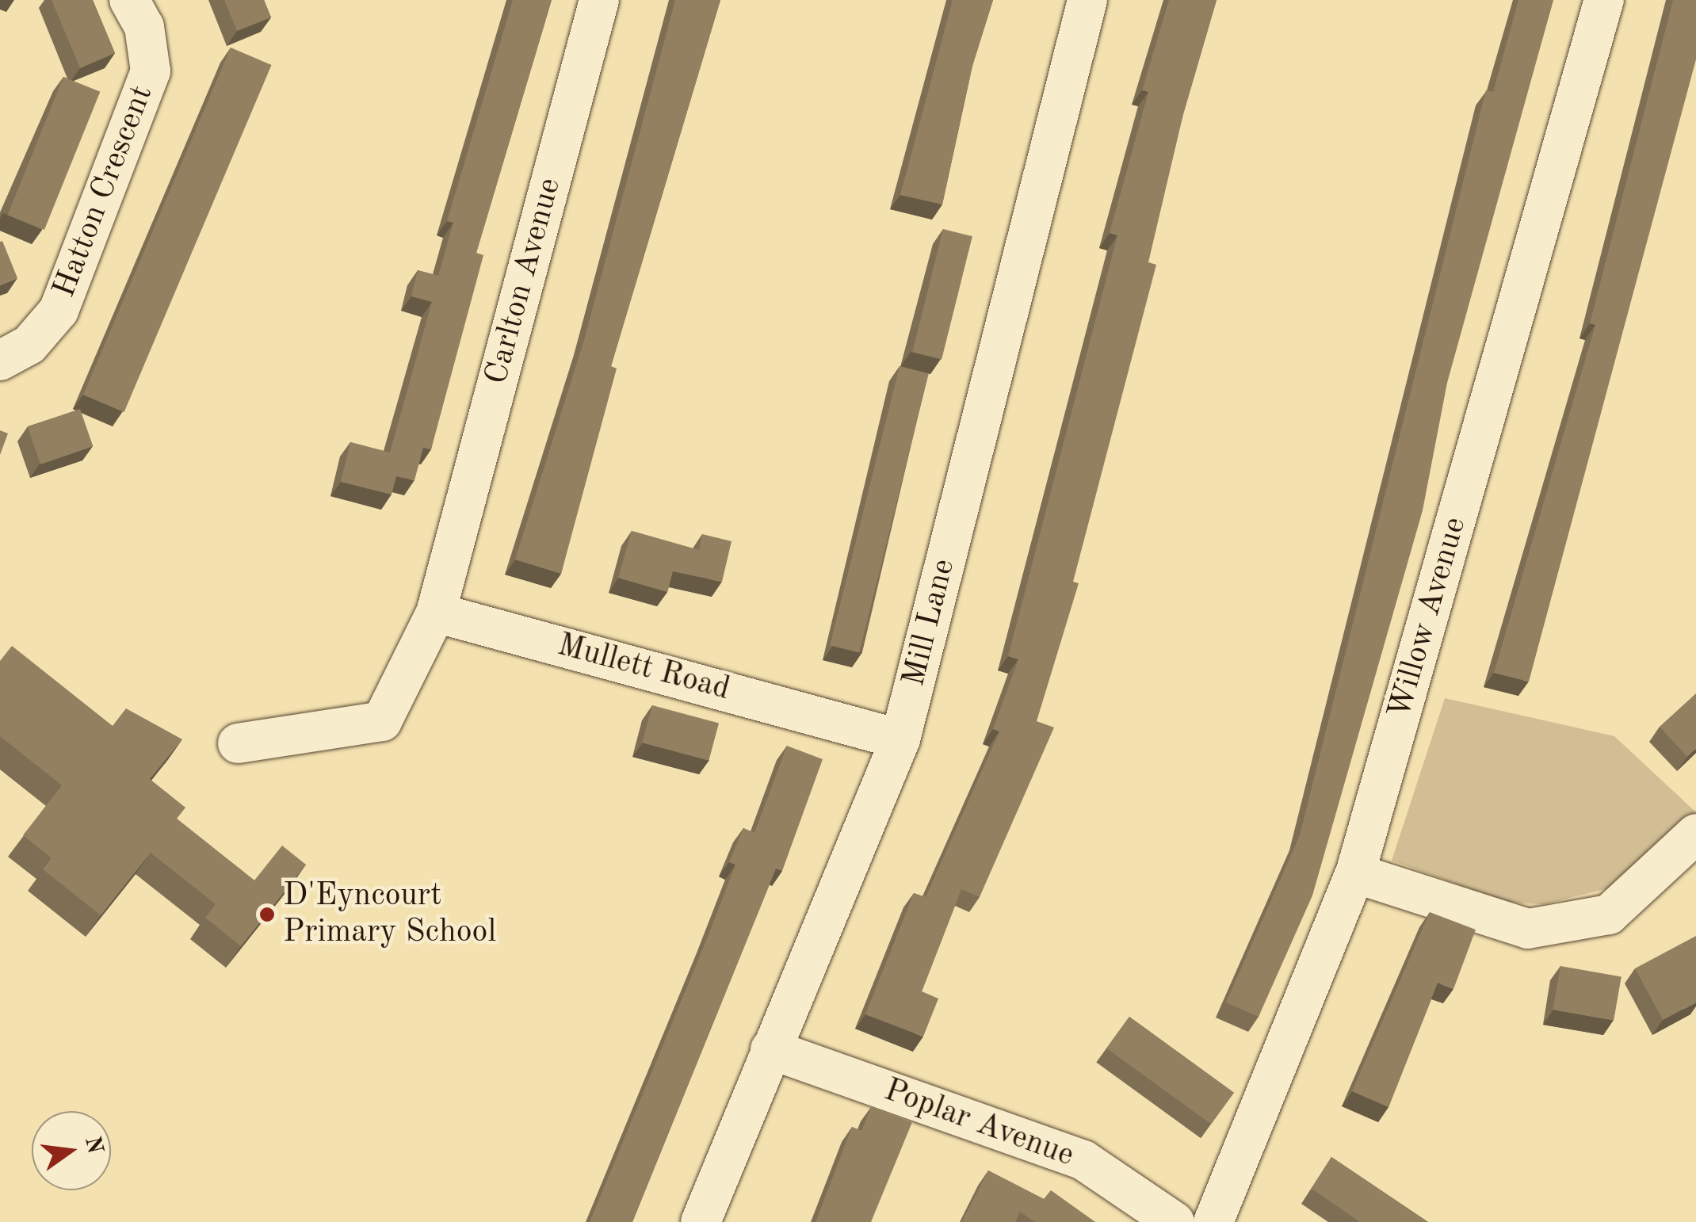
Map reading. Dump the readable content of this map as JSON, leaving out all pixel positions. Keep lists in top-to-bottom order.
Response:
{
  "streets": {
    "street": [
      "Hatton Crescent",
      "Carlton Avenue",
      "Willow Avenue",
      "Mill Lane",
      "Mullett Road",
      "Poplar Avenue"
    ]
  },
  "crossings": [
    ["Carlton Avenue", "Mullett Road"],
    ["Mill Lane", "Mullett Road"],
    ["Mill Lane", "Poplar Avenue"]
  ],
  "places": ["D'Eyncourt Primary School"],
  "north": "right"
}
